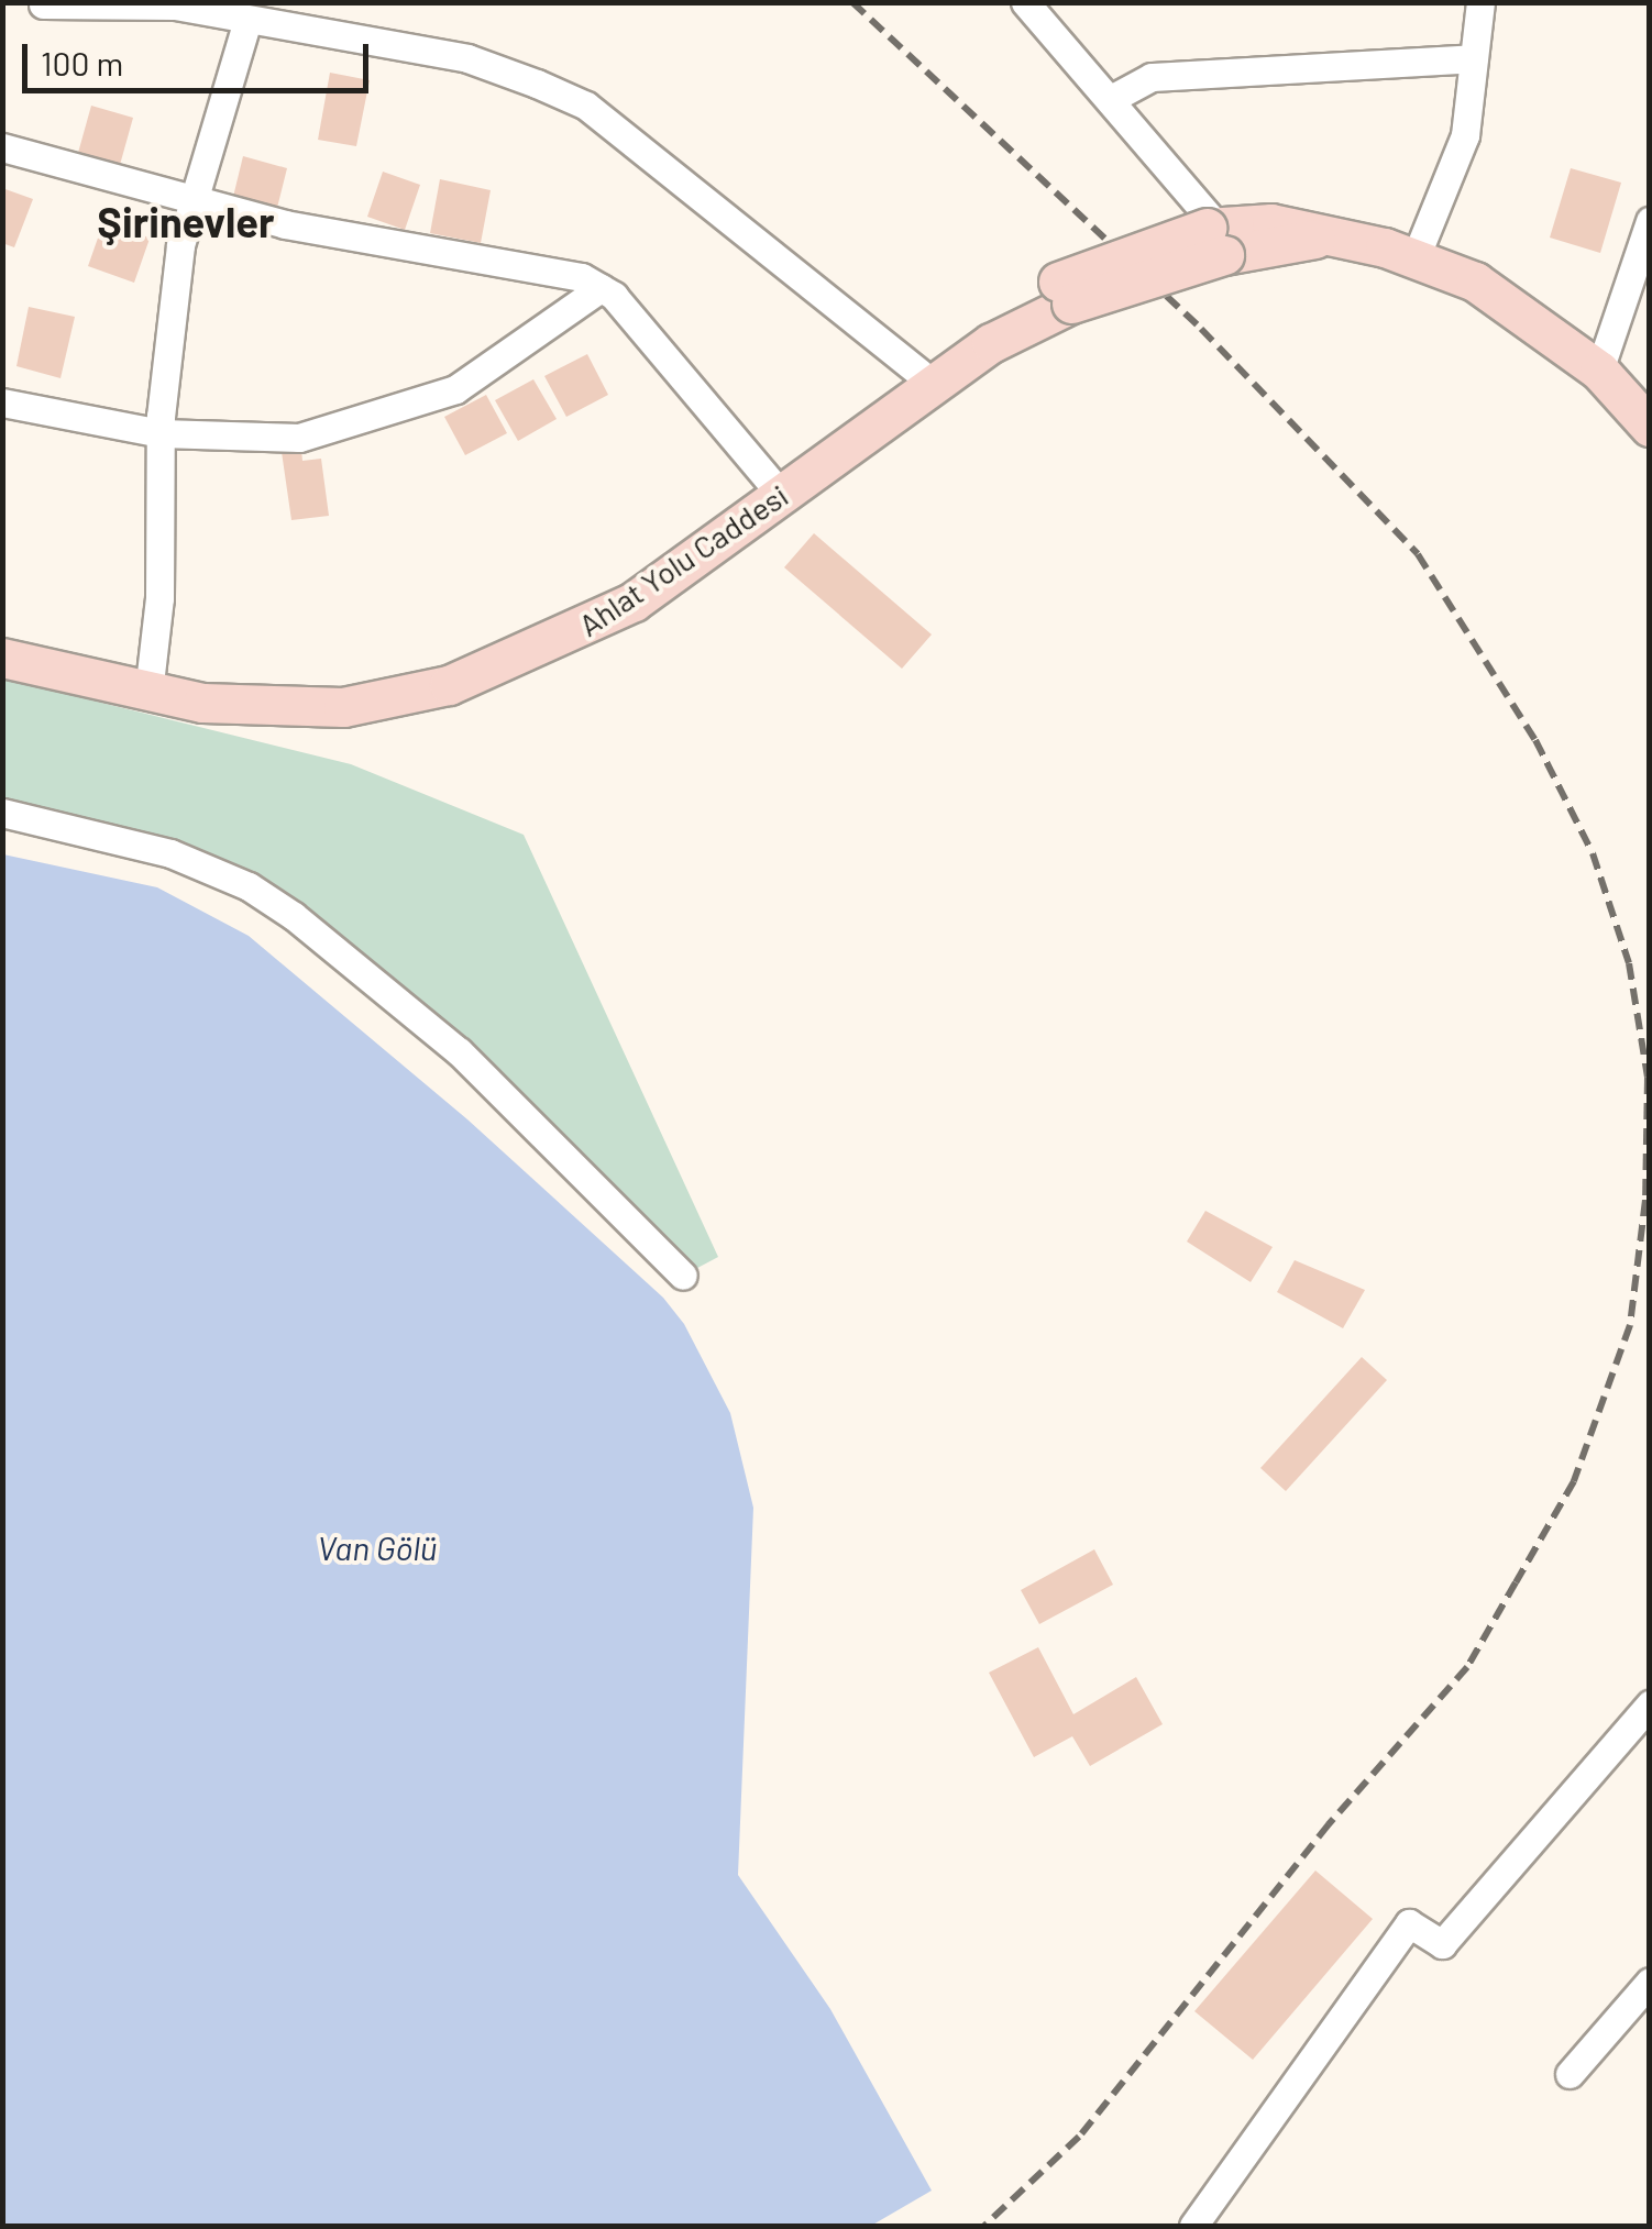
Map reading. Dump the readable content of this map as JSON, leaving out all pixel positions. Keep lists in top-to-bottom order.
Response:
{
  "streets": {
    "street": ["Ahlat Yolu Caddesi"]
  },
  "districts": ["Şirinevler"],
  "water": ["Van Gölü"],
  "scale_bar": "100 m"
}
